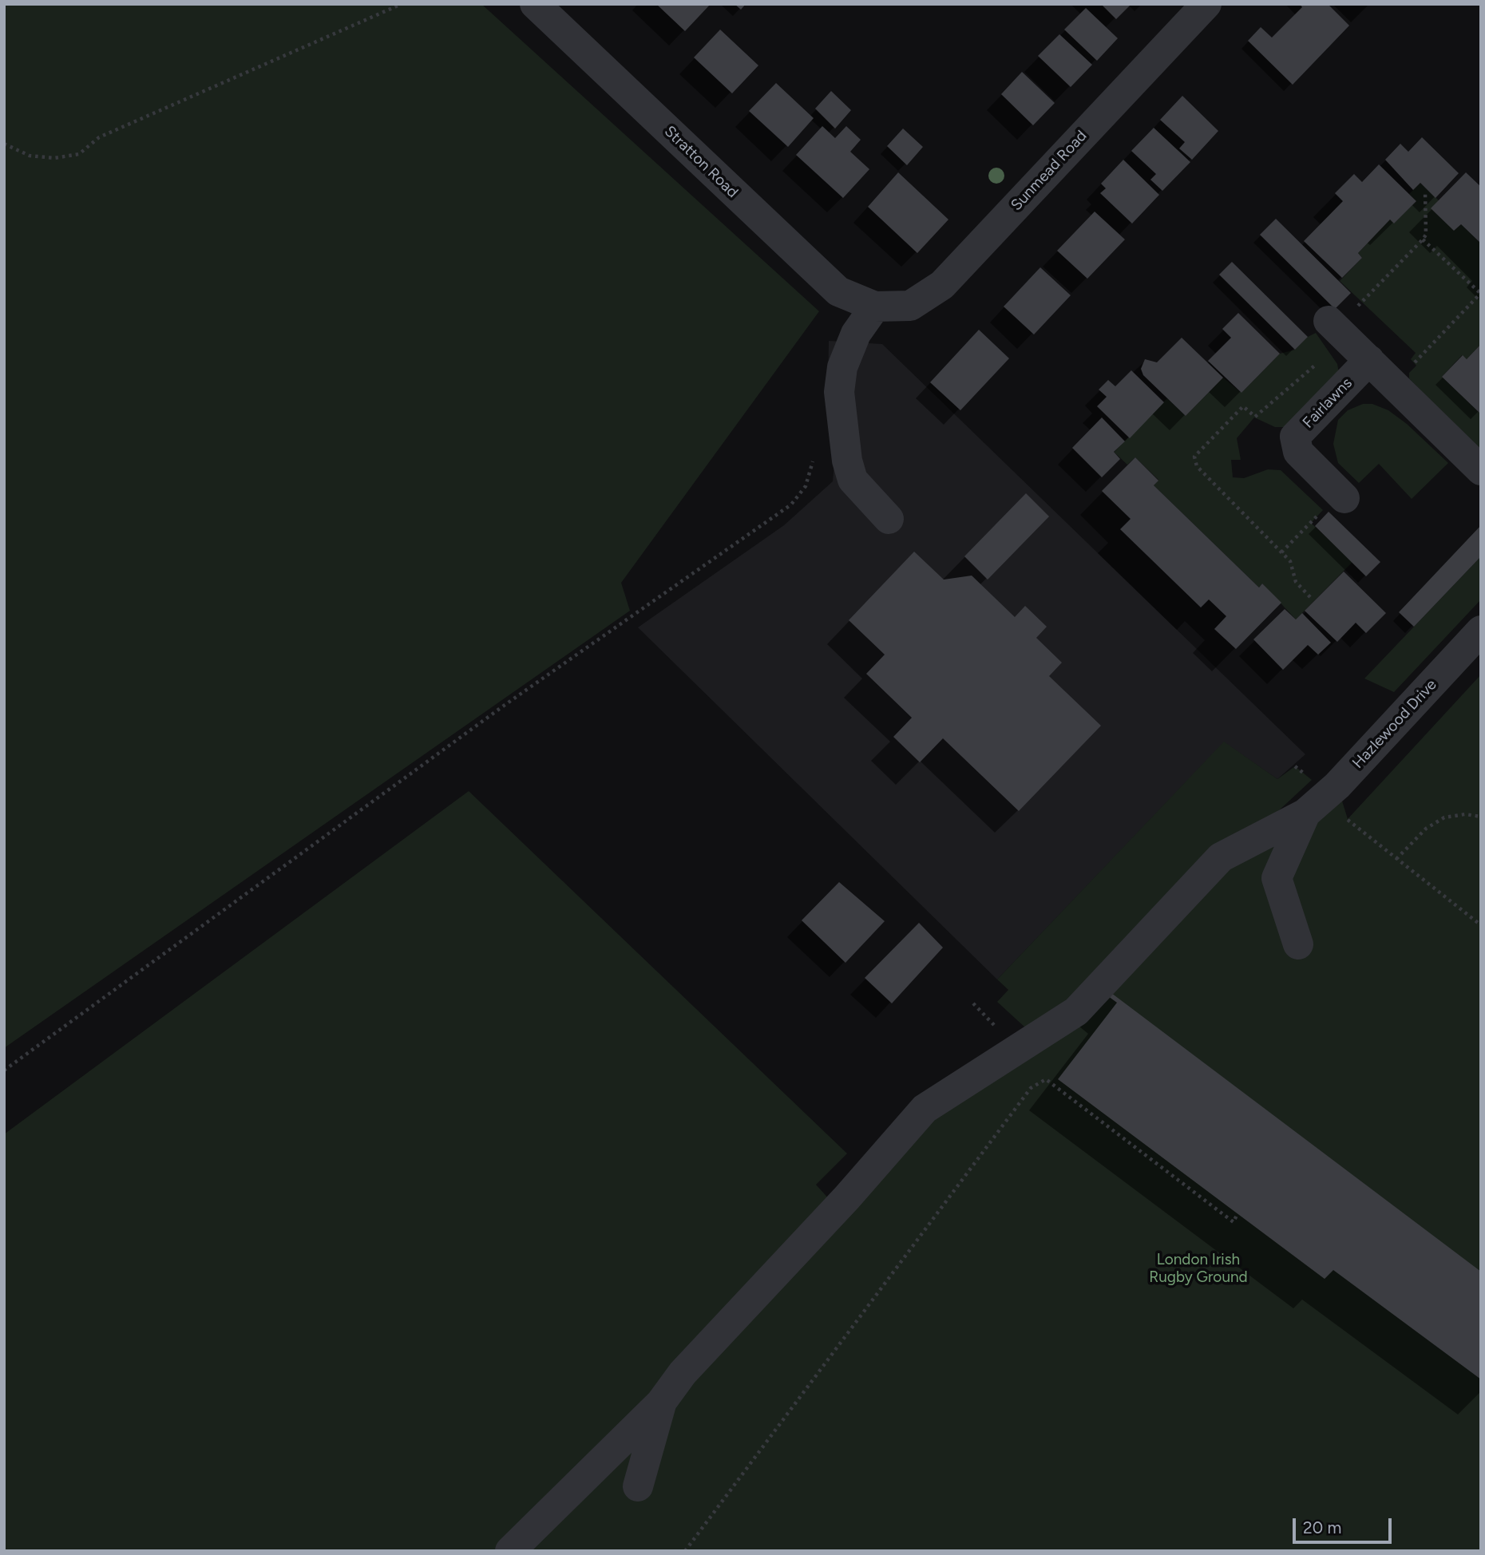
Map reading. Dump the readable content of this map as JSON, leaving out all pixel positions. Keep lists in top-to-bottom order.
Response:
{
  "streets": {
    "street": [
      "Stratton Road",
      "Sunmead Road",
      "Fairlawns",
      "Hazlewood Drive"
    ]
  },
  "crossings": [
    ["Stratton Road", "Sunmead Road"]
  ],
  "parks": ["London Irish Rugby Ground"],
  "scale_bar": "20 m"
}
